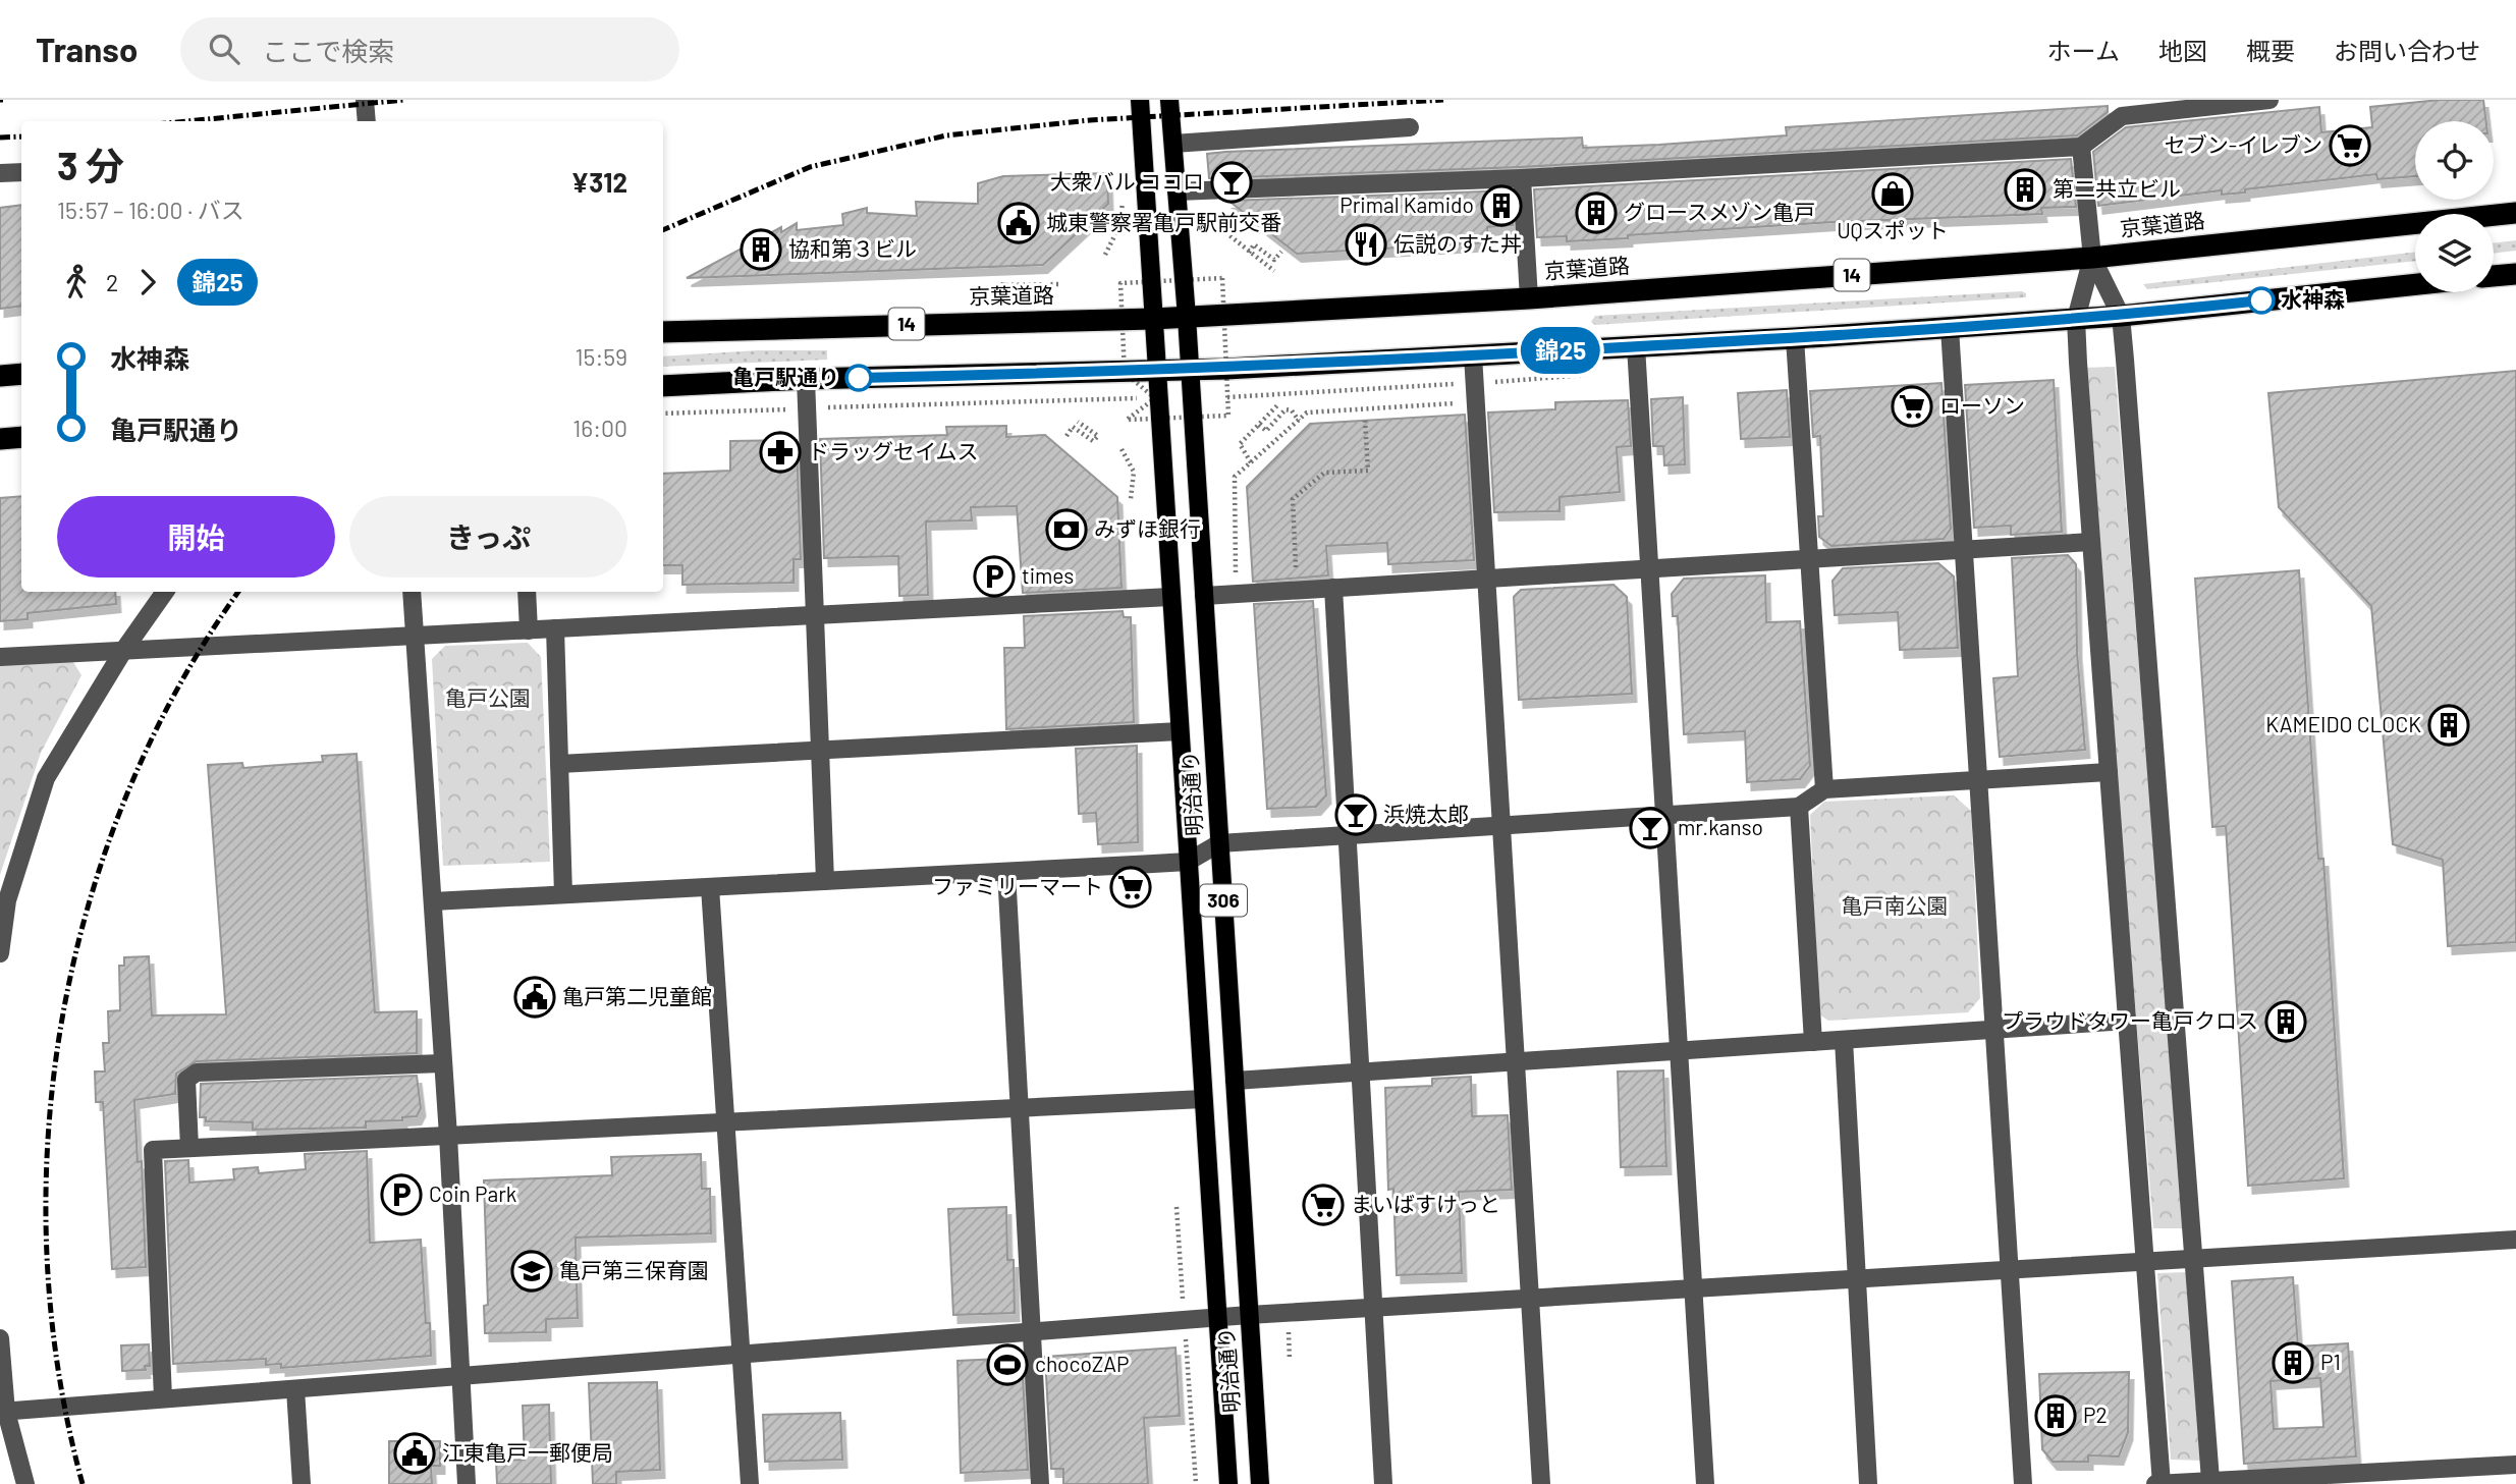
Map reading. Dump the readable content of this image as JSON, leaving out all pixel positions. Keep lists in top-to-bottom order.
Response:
{
  "streets": {
    "highway": ["京葉道路", "14"],
    "main road": ["明治通り", "306"]
  },
  "crossings": [
    ["京葉道路", "明治通り"]
  ],
  "parks": ["亀戸公園", "亀戸南公園"],
  "places": {
    "supermarket": [
      "セブン-イレブン",
      "ローソン",
      "ファミリーマート",
      "まいばすけっと"
    ],
    "bar": ["大衆バル ココロ", "浜焼太郎", "mr.kanso"],
    "building": [
      "第二共立ビル",
      "Primal Kamido",
      "グロースメゾン亀戸",
      "協和第３ビル",
      "KAMEIDO CLOCK",
      "プラウドタワー亀戸クロス",
      "P1",
      "P2"
    ],
    "shop": ["UQスポット"],
    "public building": ["城東警察署亀戸駅前交番", "亀戸第二児童館", "江東亀戸一郵便局"],
    "restaurant": ["伝説のすた丼"],
    "other": ["水神森", "亀戸駅通り"],
    "pharmacy": ["ドラッグセイムス"],
    "bank": ["みずほ銀行"],
    "parking": ["times", "Coin Park"],
    "school or university": ["亀戸第三保育園"],
    "sports": ["chocoZAP"]
  },
  "lines": ["bus line 錦25"],
  "page": {
    "header": "Transo",
    "search": "ここで検索",
    "nav": [
      "ホーム",
      "地図",
      "概要",
      "お問い合わせ"
    ],
    "on_map": "錦25",
    "heading": ["3 分", "15:57 – 16:00 · バス", "¥312"],
    "legs": ["2", "錦25"],
    "list": [
      {
        "name": "水神森",
        "value": "15:59"
      },
      {
        "name": "亀戸駅通り",
        "value": "16:00"
      }
    ],
    "buttons": ["開始", "きっぷ"]
  }
}
